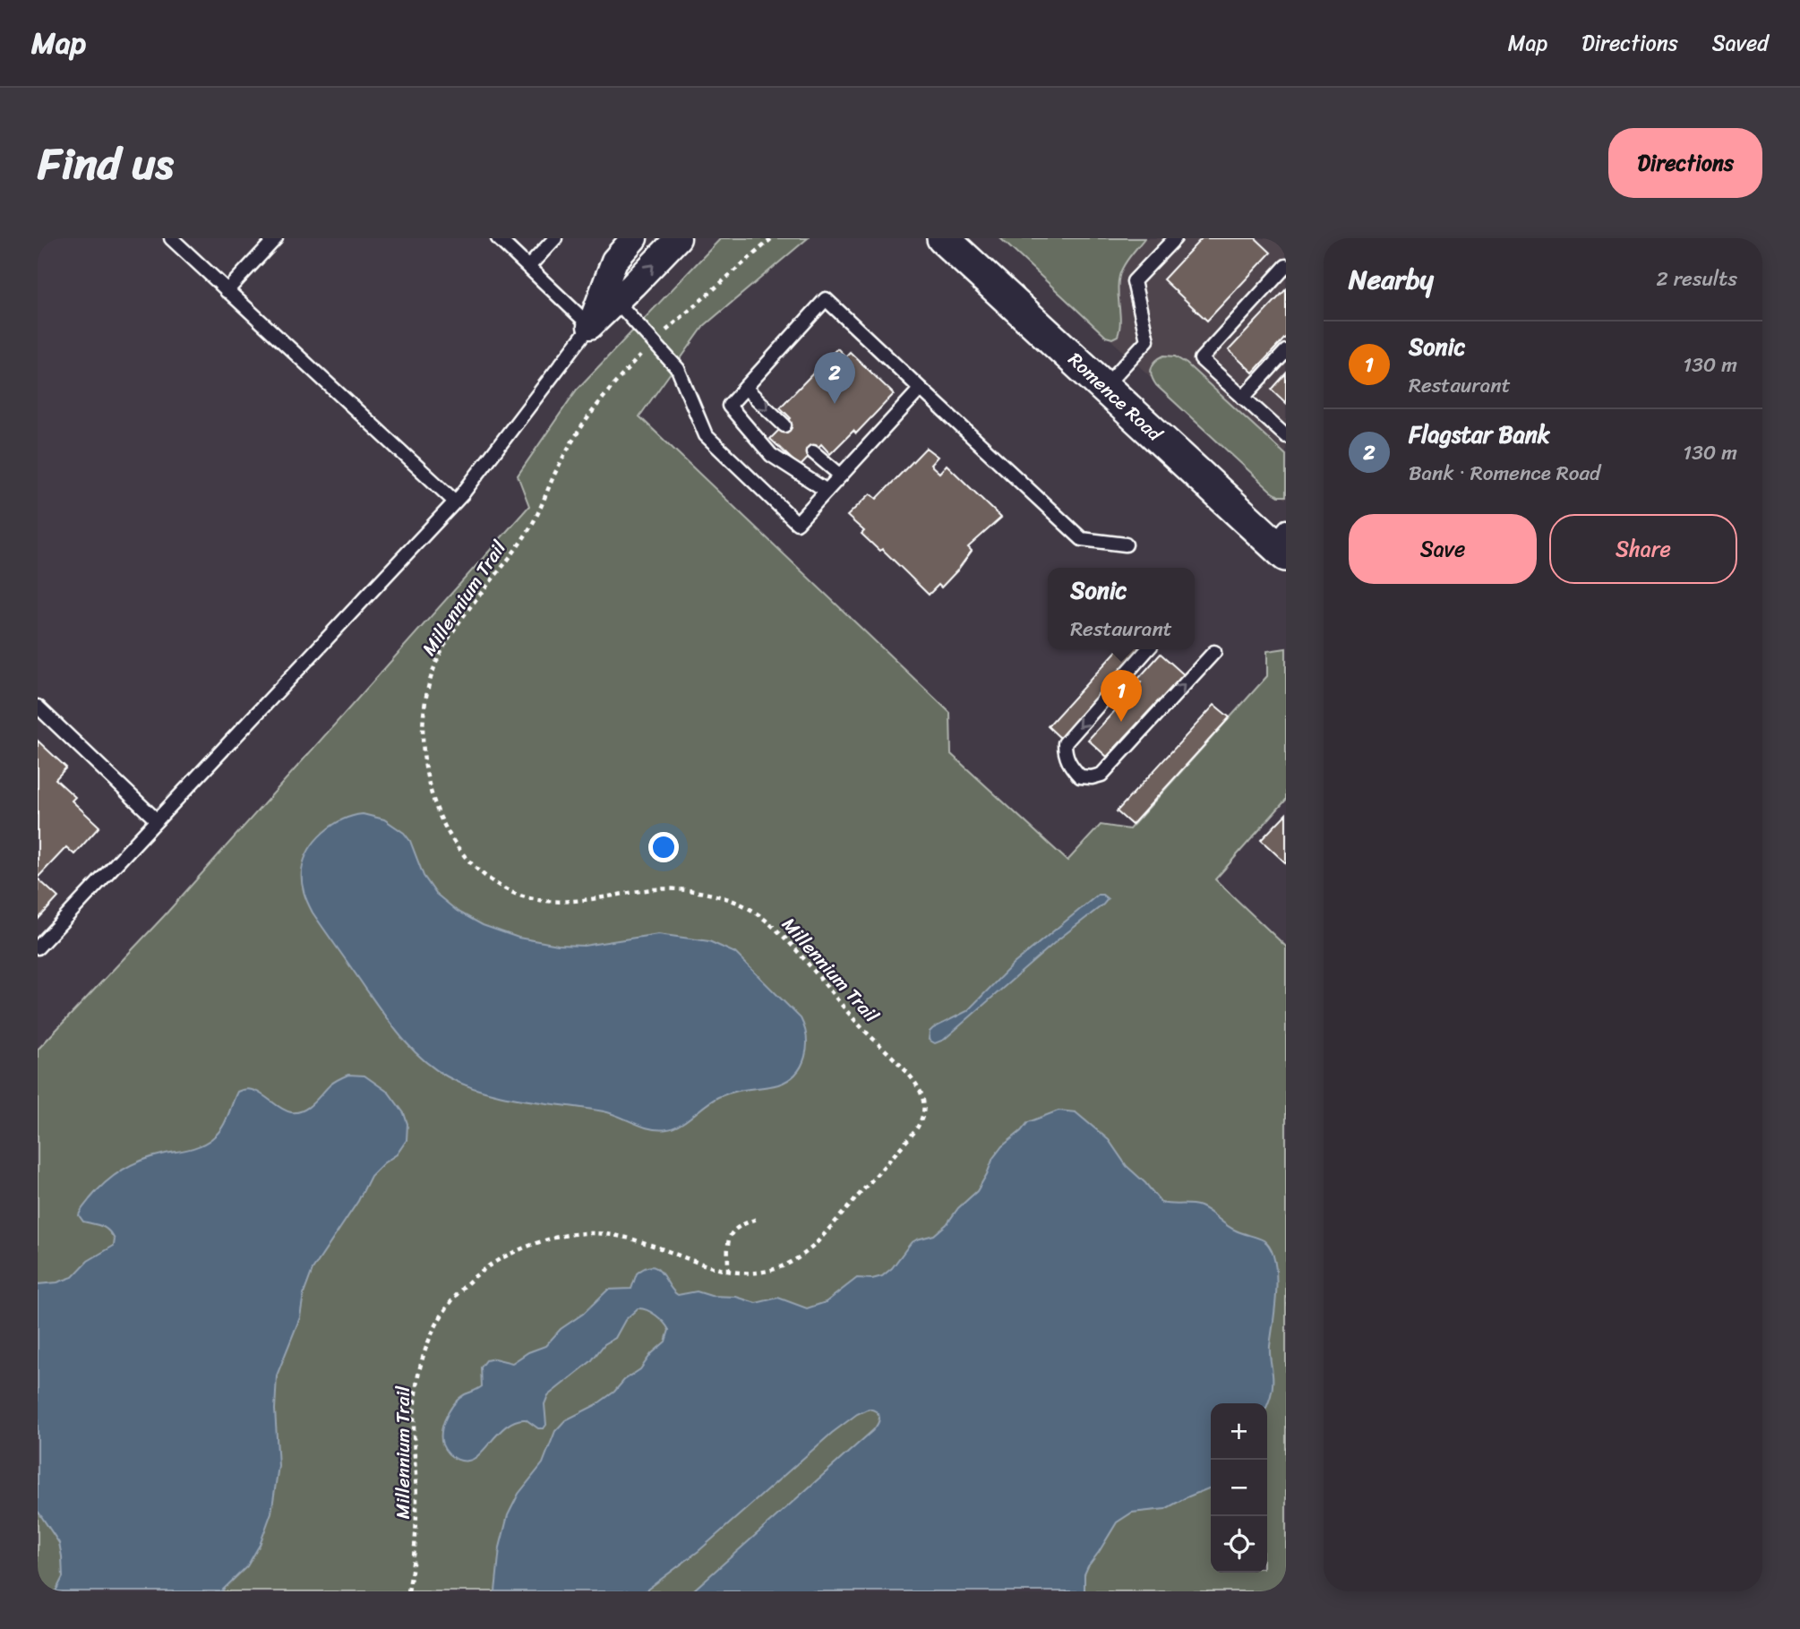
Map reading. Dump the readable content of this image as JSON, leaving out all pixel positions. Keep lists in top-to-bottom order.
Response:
{
  "streets": {
    "street": ["Romence Road"],
    "path": ["Millennium Trail"]
  },
  "page": {
    "header": "Map",
    "nav": ["Map", "Directions", "Saved"],
    "title": "Find us",
    "buttons": [
      "Directions",
      ["Save", "Share"]
    ],
    "heading": ["Nearby", "2 results"],
    "list": [
      {
        "mark": "1",
        "name": "Sonic",
        "note": "Restaurant",
        "value": "130 m"
      },
      {
        "mark": "2",
        "name": "Flagstar Bank",
        "note": "Bank · Romence Road",
        "value": "130 m"
      }
    ],
    "pins": ["2", "1"],
    "popup": ["Sonic", "Restaurant"],
    "map_buttons": ["+", "−"]
  }
}
